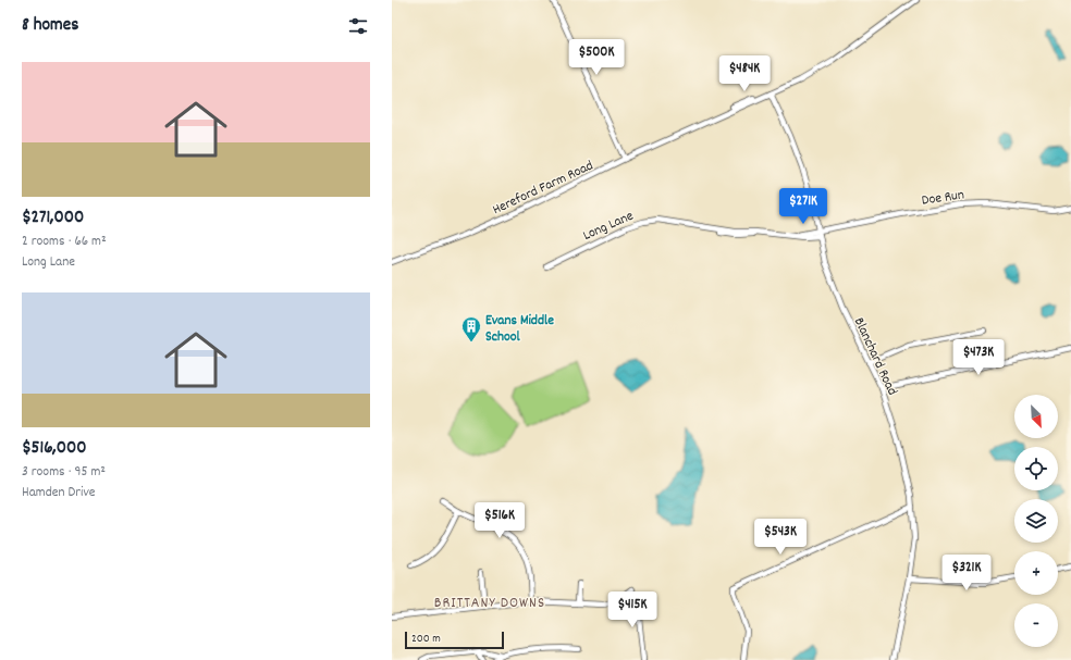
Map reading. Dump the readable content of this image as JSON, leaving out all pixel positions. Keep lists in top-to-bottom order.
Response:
{
  "streets": {
    "street": [
      "Hereford Farm Road",
      "Doe Run",
      "Long Lane",
      "Blanchard Road"
    ]
  },
  "crossings": [
    ["Hereford Farm Road", "Blanchard Road"],
    ["Doe Run", "Long Lane"],
    ["Doe Run", "Blanchard Road"],
    ["Long Lane", "Blanchard Road"]
  ],
  "districts": ["BRITTANY DOWNS"],
  "places": {
    "building": ["Evans Middle School"]
  },
  "scale_bar": "200 m",
  "north": "bottom right",
  "page": {
    "heading": "8 homes",
    "price": [
      "$500K",
      "$484K",
      "$271K",
      "$473K",
      "$516K",
      "$543K",
      "$321K",
      "$415K"
    ],
    "list": [
      {
        "name": "$271,000",
        "note": "2 rooms · 66 m² · Long Lane"
      },
      {
        "name": "$516,000",
        "note": "3 rooms · 95 m² · Hamden Drive"
      }
    ],
    "map_buttons": ["+", "−"],
    "scale": "200 m"
  }
}
